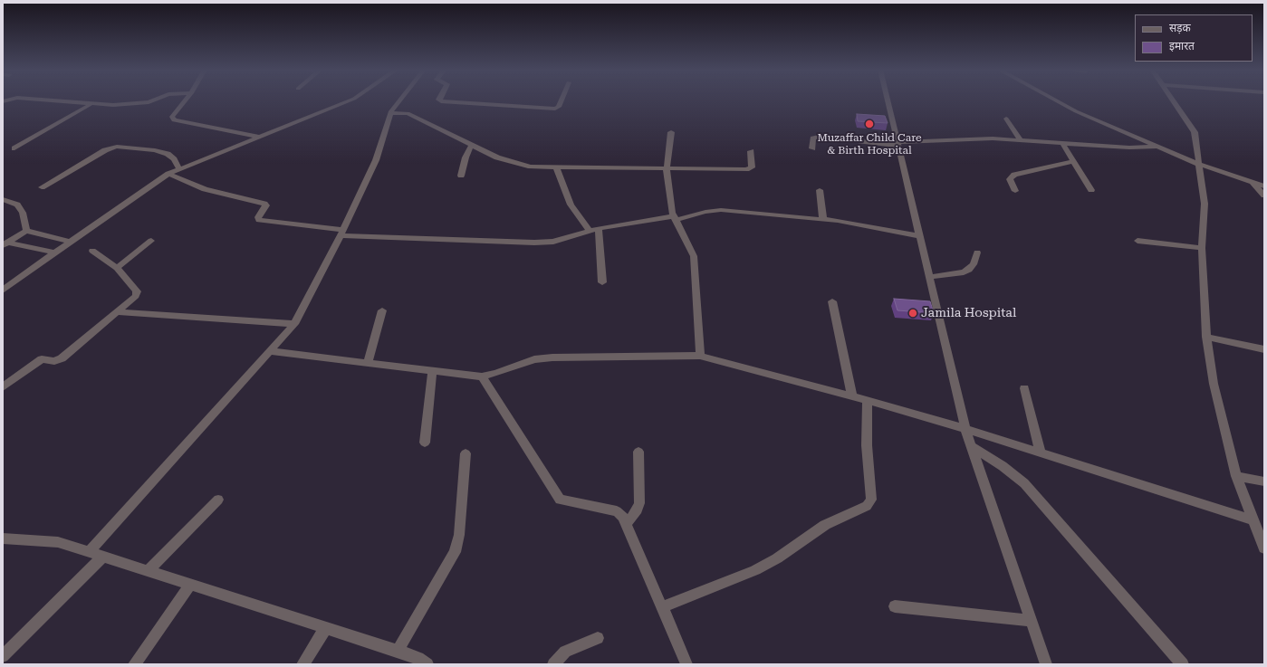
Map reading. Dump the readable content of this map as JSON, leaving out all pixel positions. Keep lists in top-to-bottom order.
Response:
{
  "places": ["Muzaffar Child Care & Birth Hospital", "Jamila Hospital"],
  "legend": ["सड़क", "इमारत"]
}
